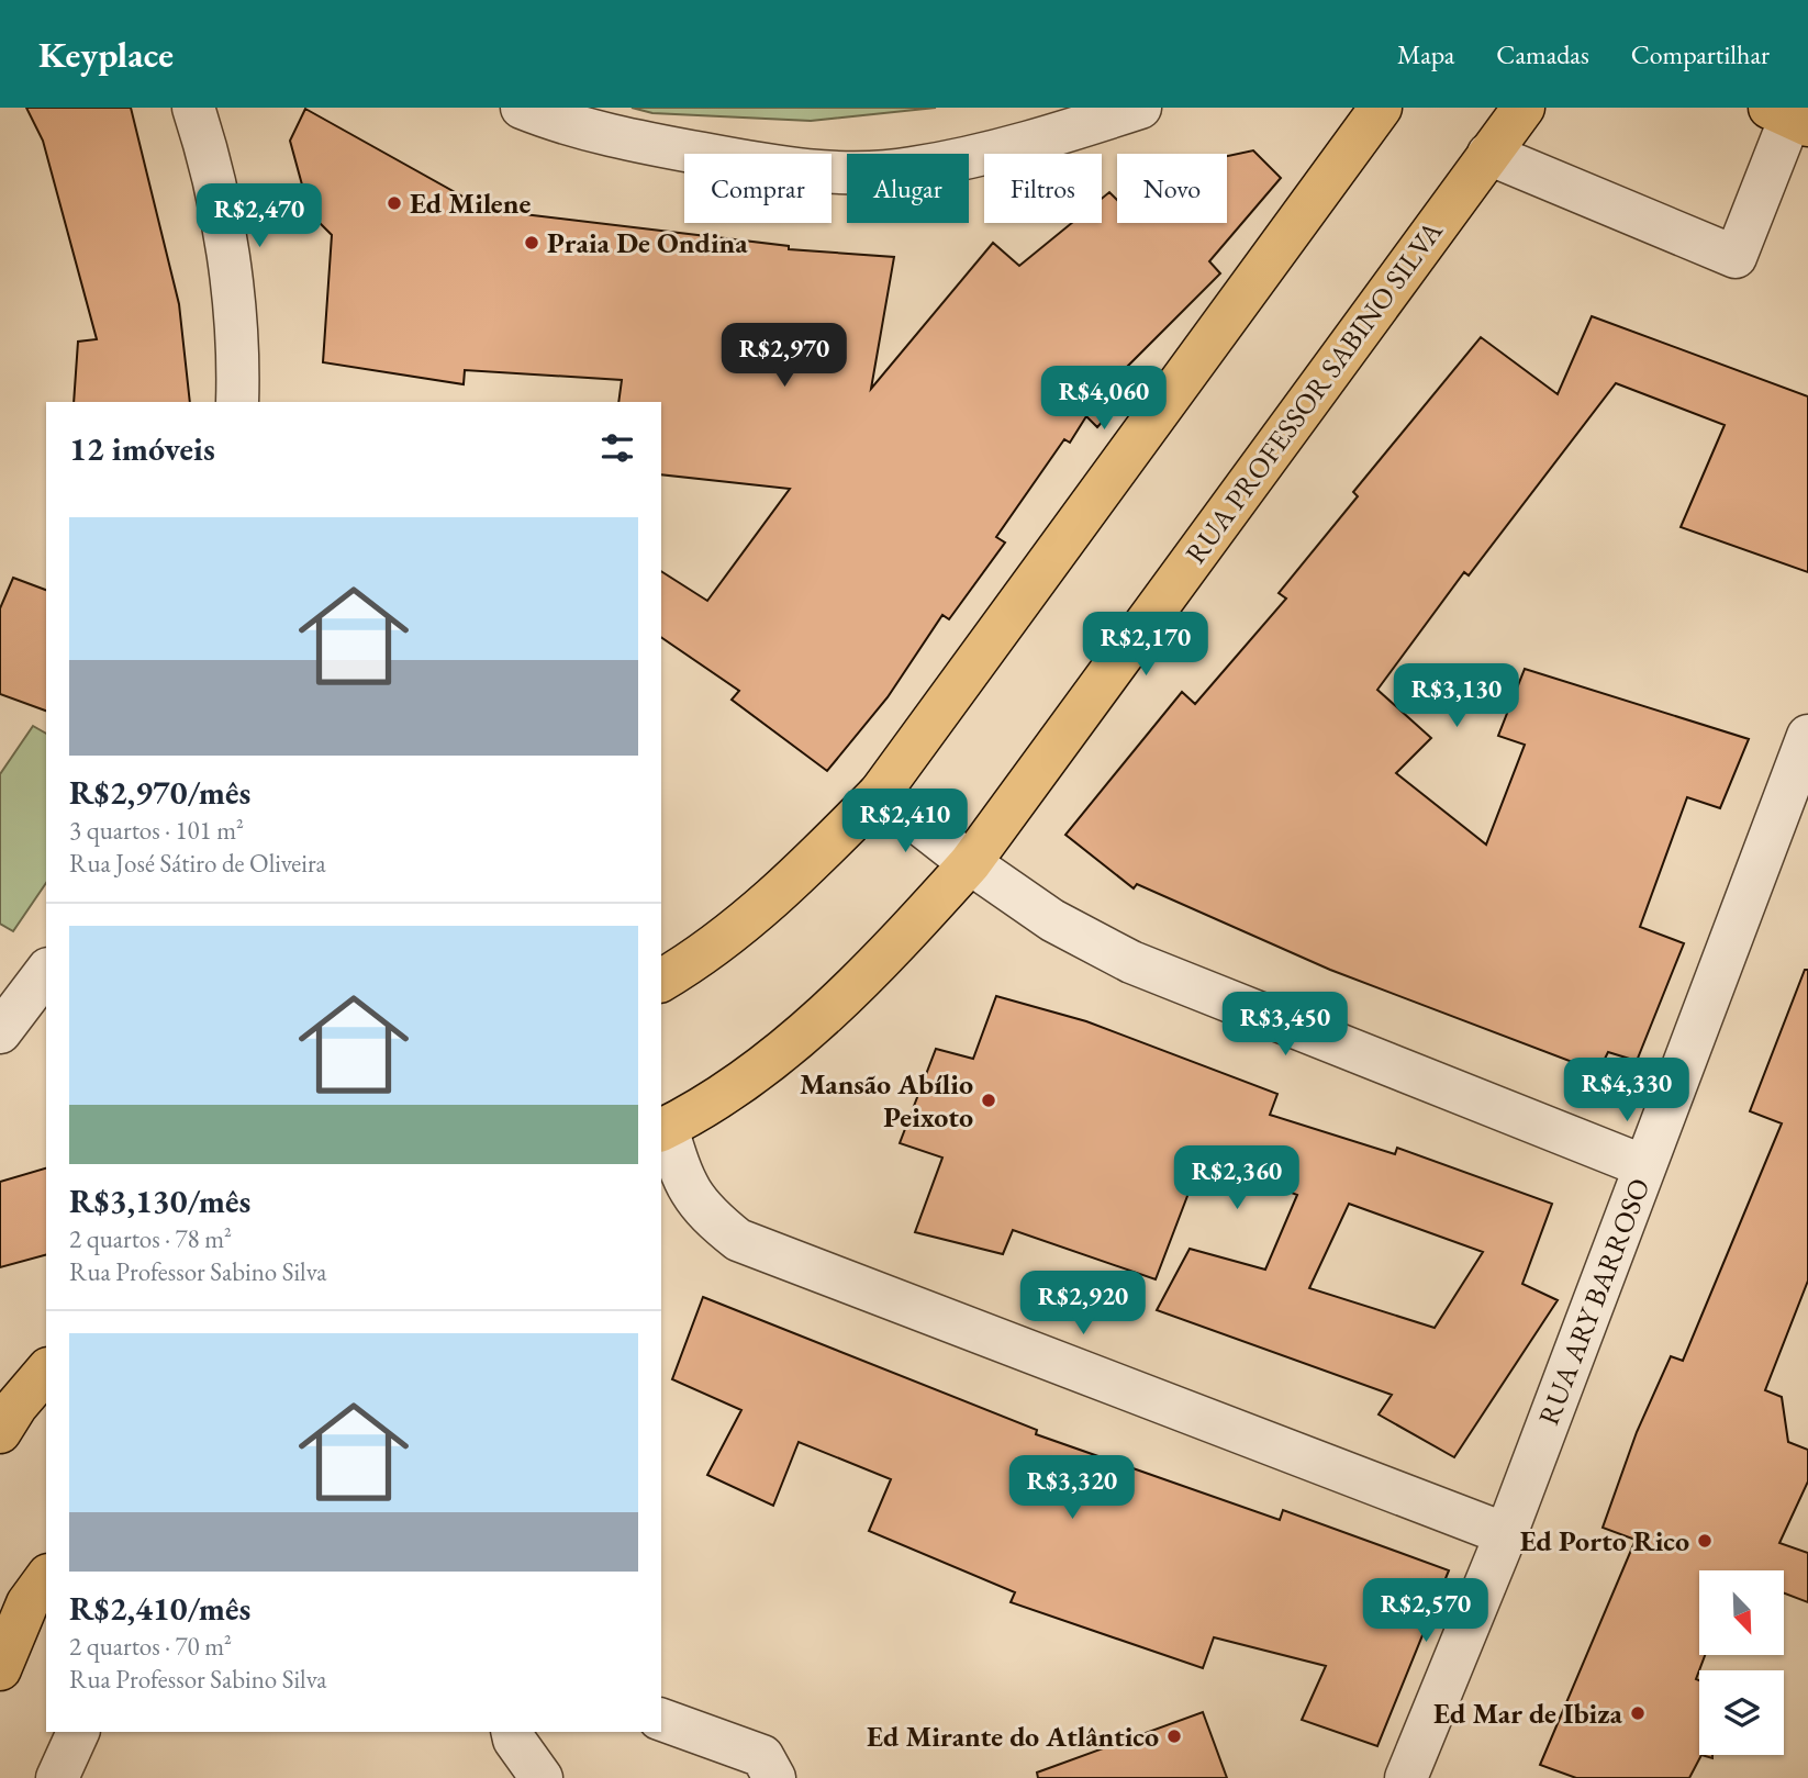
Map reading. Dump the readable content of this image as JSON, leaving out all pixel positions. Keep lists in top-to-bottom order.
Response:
{
  "streets": {
    "main road": ["RUA PROFESSOR SABINO SILVA"],
    "street": ["RUA ARY BARROSO"]
  },
  "places": [
    "Ed Milene",
    "Praia De Ondina",
    "Mansão Abílio Peixoto",
    "Ed Porto Rico",
    "Ed Mar de Ibiza",
    "Ed Mirante do Atlântico"
  ],
  "north": "bottom right",
  "page": {
    "header": "Keyplace",
    "nav": ["Mapa", "Camadas", "Compartilhar"],
    "chip": [
      "Comprar",
      "Alugar",
      "Filtros",
      "Novo"
    ],
    "price": [
      "R$2,470",
      "R$2,970",
      "R$4,060",
      "R$2,170",
      "R$3,130",
      "R$2,410",
      "R$3,450",
      "R$4,330",
      "R$2,360",
      "R$2,920",
      "R$3,320",
      "R$2,570"
    ],
    "heading": "12 imóveis",
    "list": [
      {
        "name": "R$2,970/mês",
        "note": "3 quartos · 101 m² · Rua José Sátiro de Oliveira"
      },
      {
        "name": "R$3,130/mês",
        "note": "2 quartos · 78 m² · Rua Professor Sabino Silva"
      },
      {
        "name": "R$2,410/mês",
        "note": "2 quartos · 70 m² · Rua Professor Sabino Silva"
      }
    ]
  }
}
